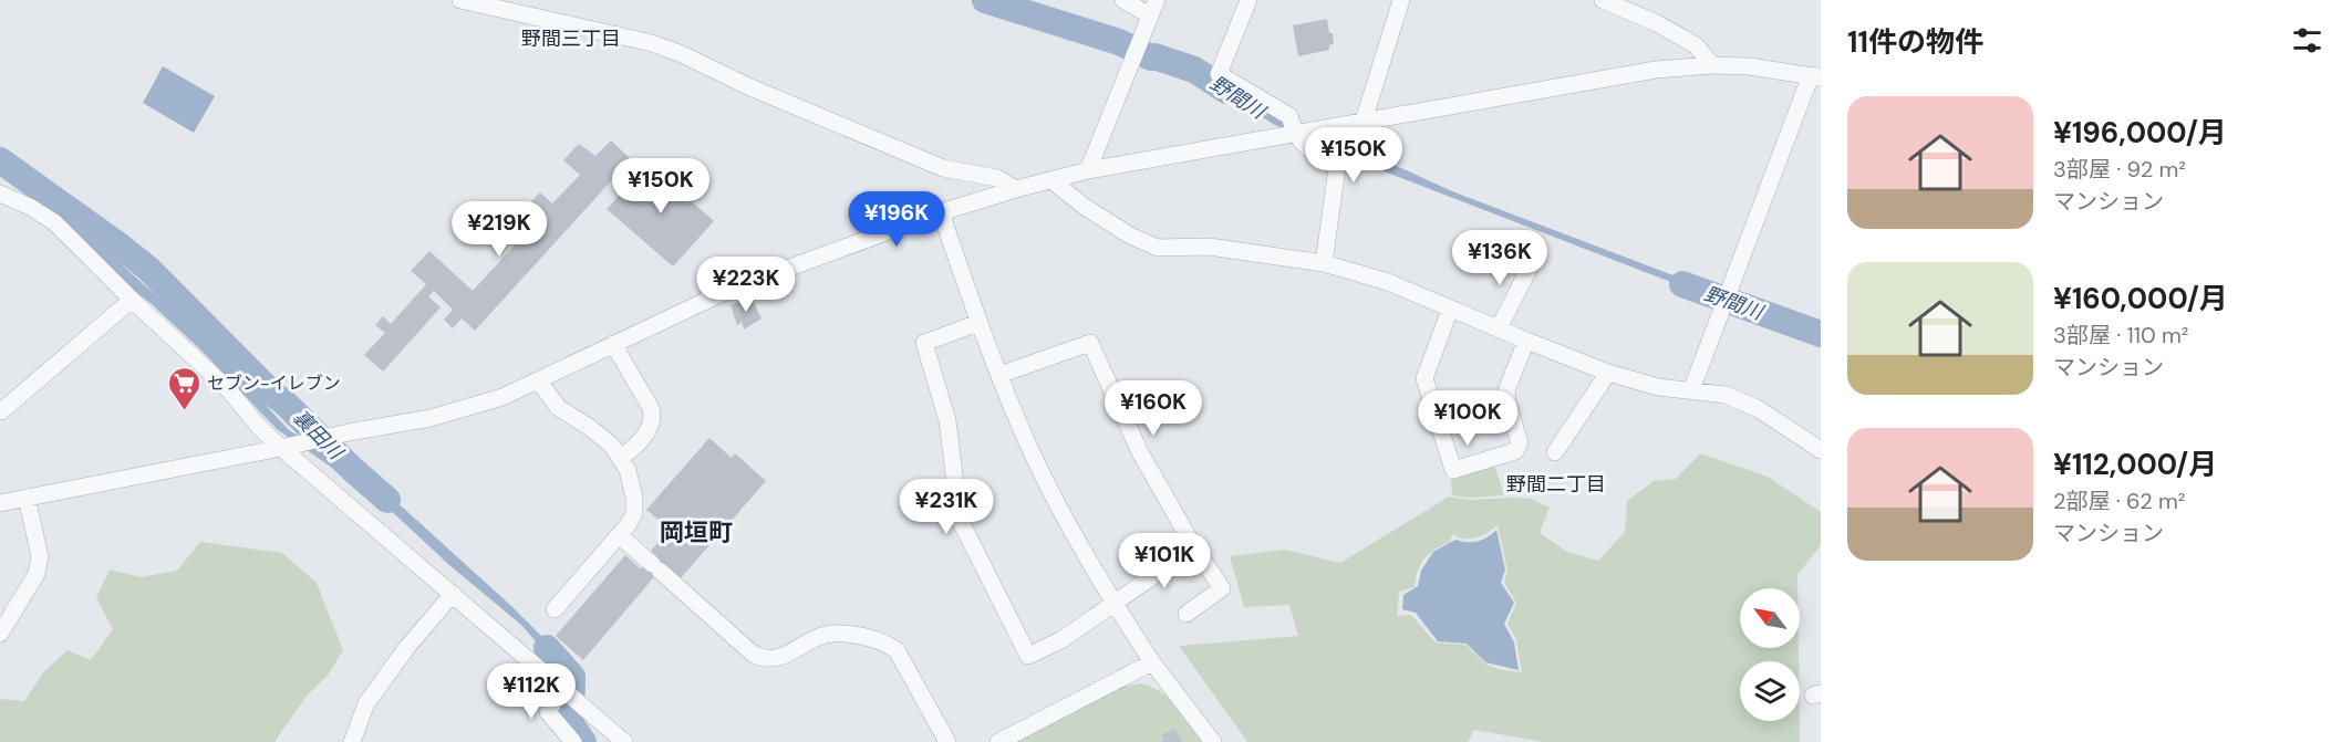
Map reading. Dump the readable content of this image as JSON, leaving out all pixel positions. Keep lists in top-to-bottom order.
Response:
{
  "districts": ["野間三丁目", "野間二丁目", "岡垣町"],
  "water": ["野間川", "裏田川"],
  "places": {
    "supermarket": ["セブン-イレブン"]
  },
  "north": "top left",
  "page": {
    "heading": "11件の物件",
    "list": [
      {
        "name": "¥196,000/月",
        "note": "3部屋 · 92 m² · マンション"
      },
      {
        "name": "¥160,000/月",
        "note": "3部屋 · 110 m² · マンション"
      },
      {
        "name": "¥112,000/月",
        "note": "2部屋 · 62 m² · マンション"
      }
    ],
    "price": [
      "¥150K",
      "¥150K",
      "¥196K",
      "¥219K",
      "¥136K",
      "¥223K",
      "¥160K",
      "¥100K",
      "¥231K",
      "¥101K",
      "¥112K"
    ]
  }
}
